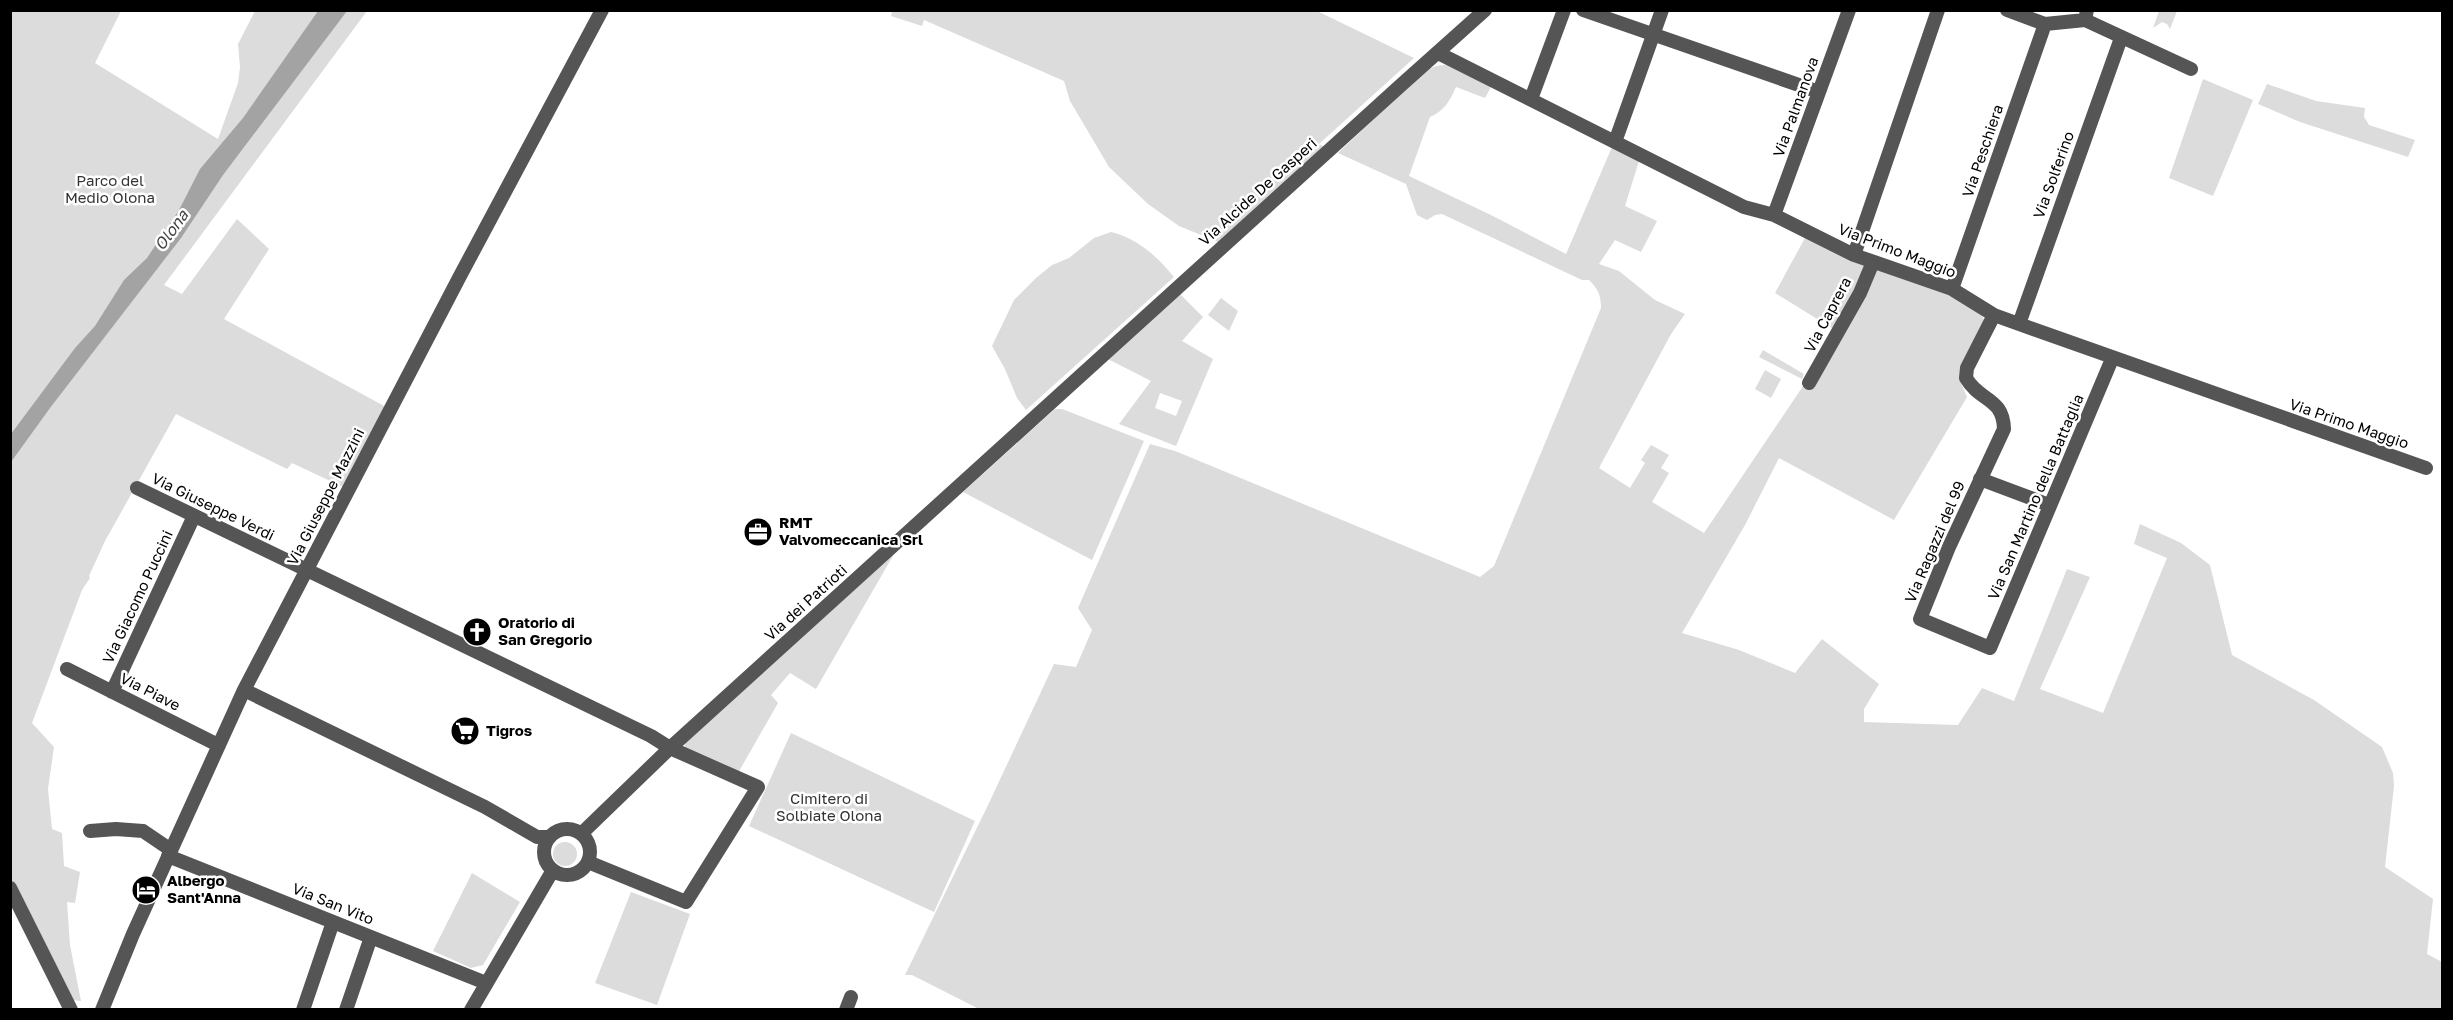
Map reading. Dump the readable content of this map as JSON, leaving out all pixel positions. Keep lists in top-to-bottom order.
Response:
{
  "streets": {
    "street": [
      "Via Palmanova",
      "Via Peschiera",
      "Via Solferino",
      "Via Alcide De Gasperi",
      "Via Primo Maggio",
      "Via Caprera",
      "Via Giuseppe Mazzini",
      "Via San Martino della Battaglia",
      "Via Giuseppe Verdi",
      "Via Ragazzi del 99",
      "Via Giacomo Puccini",
      "Via dei Patrioti",
      "Via Piave",
      "Via San Vito"
    ]
  },
  "crossings": [
    ["Via Palmanova", "Via Primo Maggio"],
    ["Via Peschiera", "Via Primo Maggio"],
    ["Via Solferino", "Via Primo Maggio"],
    ["Via Alcide De Gasperi", "Via Primo Maggio"],
    ["Via Alcide De Gasperi", "Via dei Patrioti"],
    ["Via Primo Maggio", "Via Caprera"],
    ["Via Primo Maggio", "Via San Martino della Battaglia"],
    ["Via Primo Maggio", "Via Ragazzi del 99"],
    ["Via Giuseppe Mazzini", "Via Giuseppe Verdi"],
    ["Via Giuseppe Mazzini", "Via Piave"],
    ["Via Giuseppe Mazzini", "Via San Vito"],
    ["Via San Martino della Battaglia", "Via Ragazzi del 99"],
    ["Via Giuseppe Verdi", "Via Giacomo Puccini"],
    ["Via Giuseppe Verdi", "Via dei Patrioti"],
    ["Via Giacomo Puccini", "Via Piave"]
  ],
  "water": ["Olona"],
  "parks": ["Parco del Medio Olona", "Cimitero di Solbiate Olona"],
  "places": {
    "office": ["RMT Valvomeccanica Srl"],
    "church": ["Oratorio di San Gregorio"],
    "supermarket": ["Tigros"],
    "hotel": ["Albergo Sant'Anna"]
  }
}
